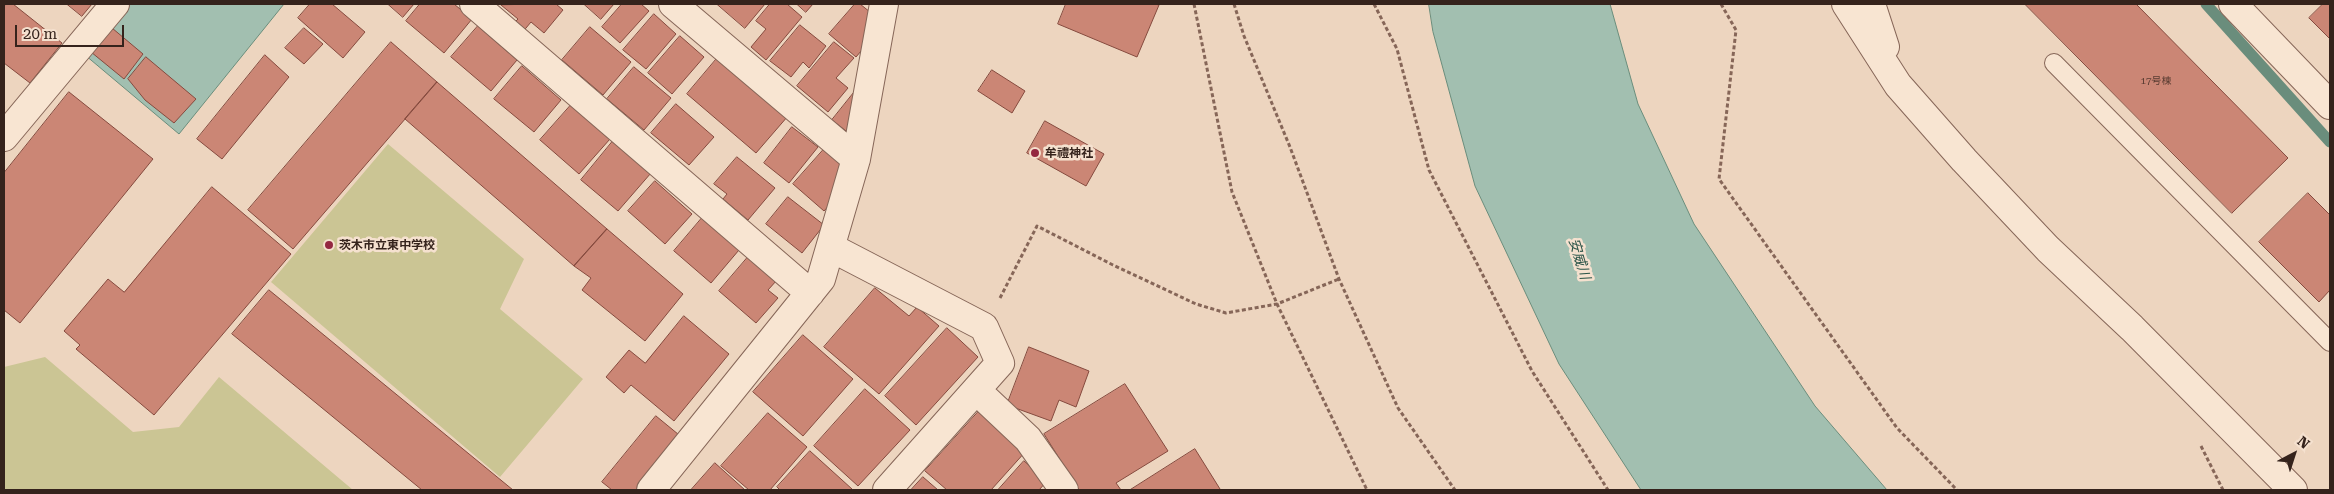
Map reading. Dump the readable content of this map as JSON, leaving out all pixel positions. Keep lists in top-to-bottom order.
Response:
{
  "water": ["安威川"],
  "places": ["牟禮神社", "茨木市立東中学校"],
  "house_numbers": ["17号棟"],
  "scale_bar": "20 m",
  "north": "top right"
}
